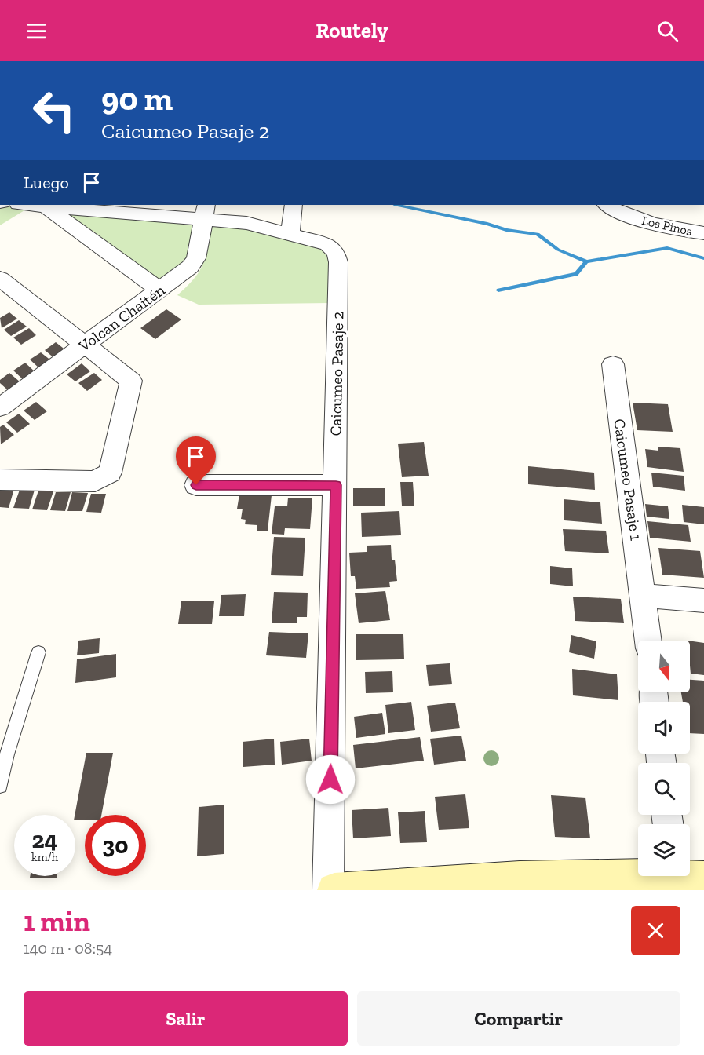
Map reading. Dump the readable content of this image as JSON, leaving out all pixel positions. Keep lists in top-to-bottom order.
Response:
{
  "streets": {
    "street": [
      "Los Pinos",
      "Volcan Chaitén",
      "Caicumeo Pasaje 2",
      "Caicumeo Pasaje 1"
    ]
  },
  "north": "bottom",
  "page": {
    "header": "Routely",
    "turn": ["90 m", "Caicumeo Pasaje 2"],
    "then": "Luego",
    "speed": "24 km/h",
    "limit": "30",
    "heading": ["1 min", "140 m · 08:54"],
    "buttons": ["Salir", "Compartir"]
  }
}
